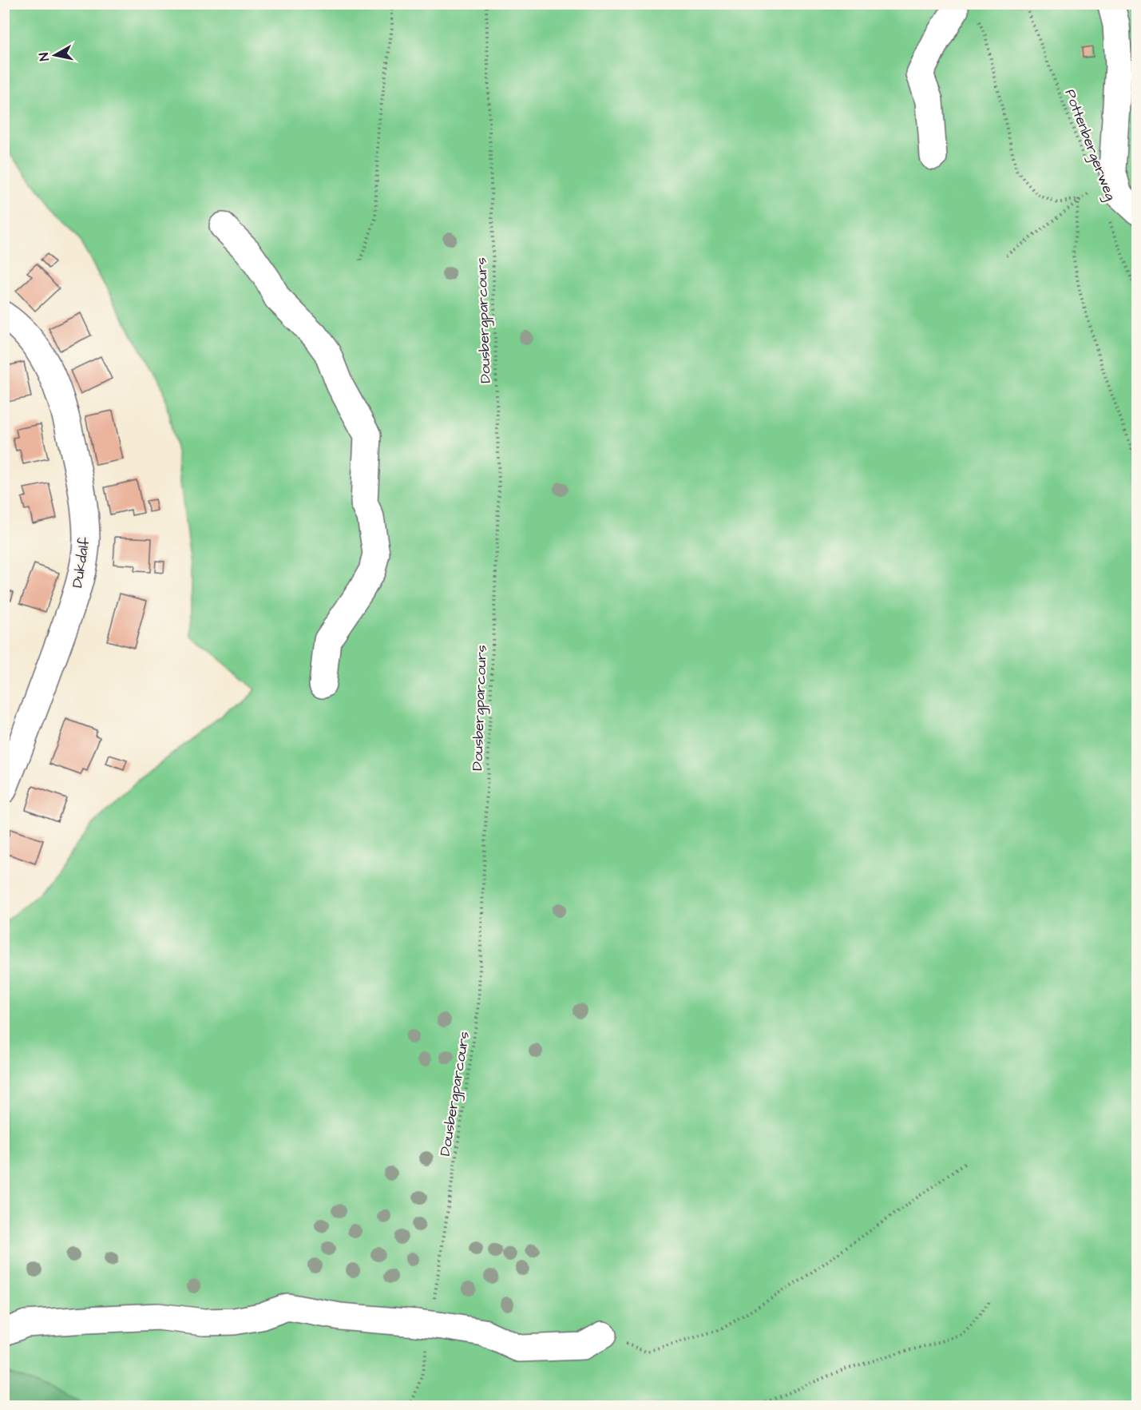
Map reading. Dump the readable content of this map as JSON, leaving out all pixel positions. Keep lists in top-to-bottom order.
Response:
{
  "streets": {
    "lane": ["Dukdalf"],
    "path": ["Pottenbergerweg", "Dousbergparcours"]
  },
  "north": "left"
}
